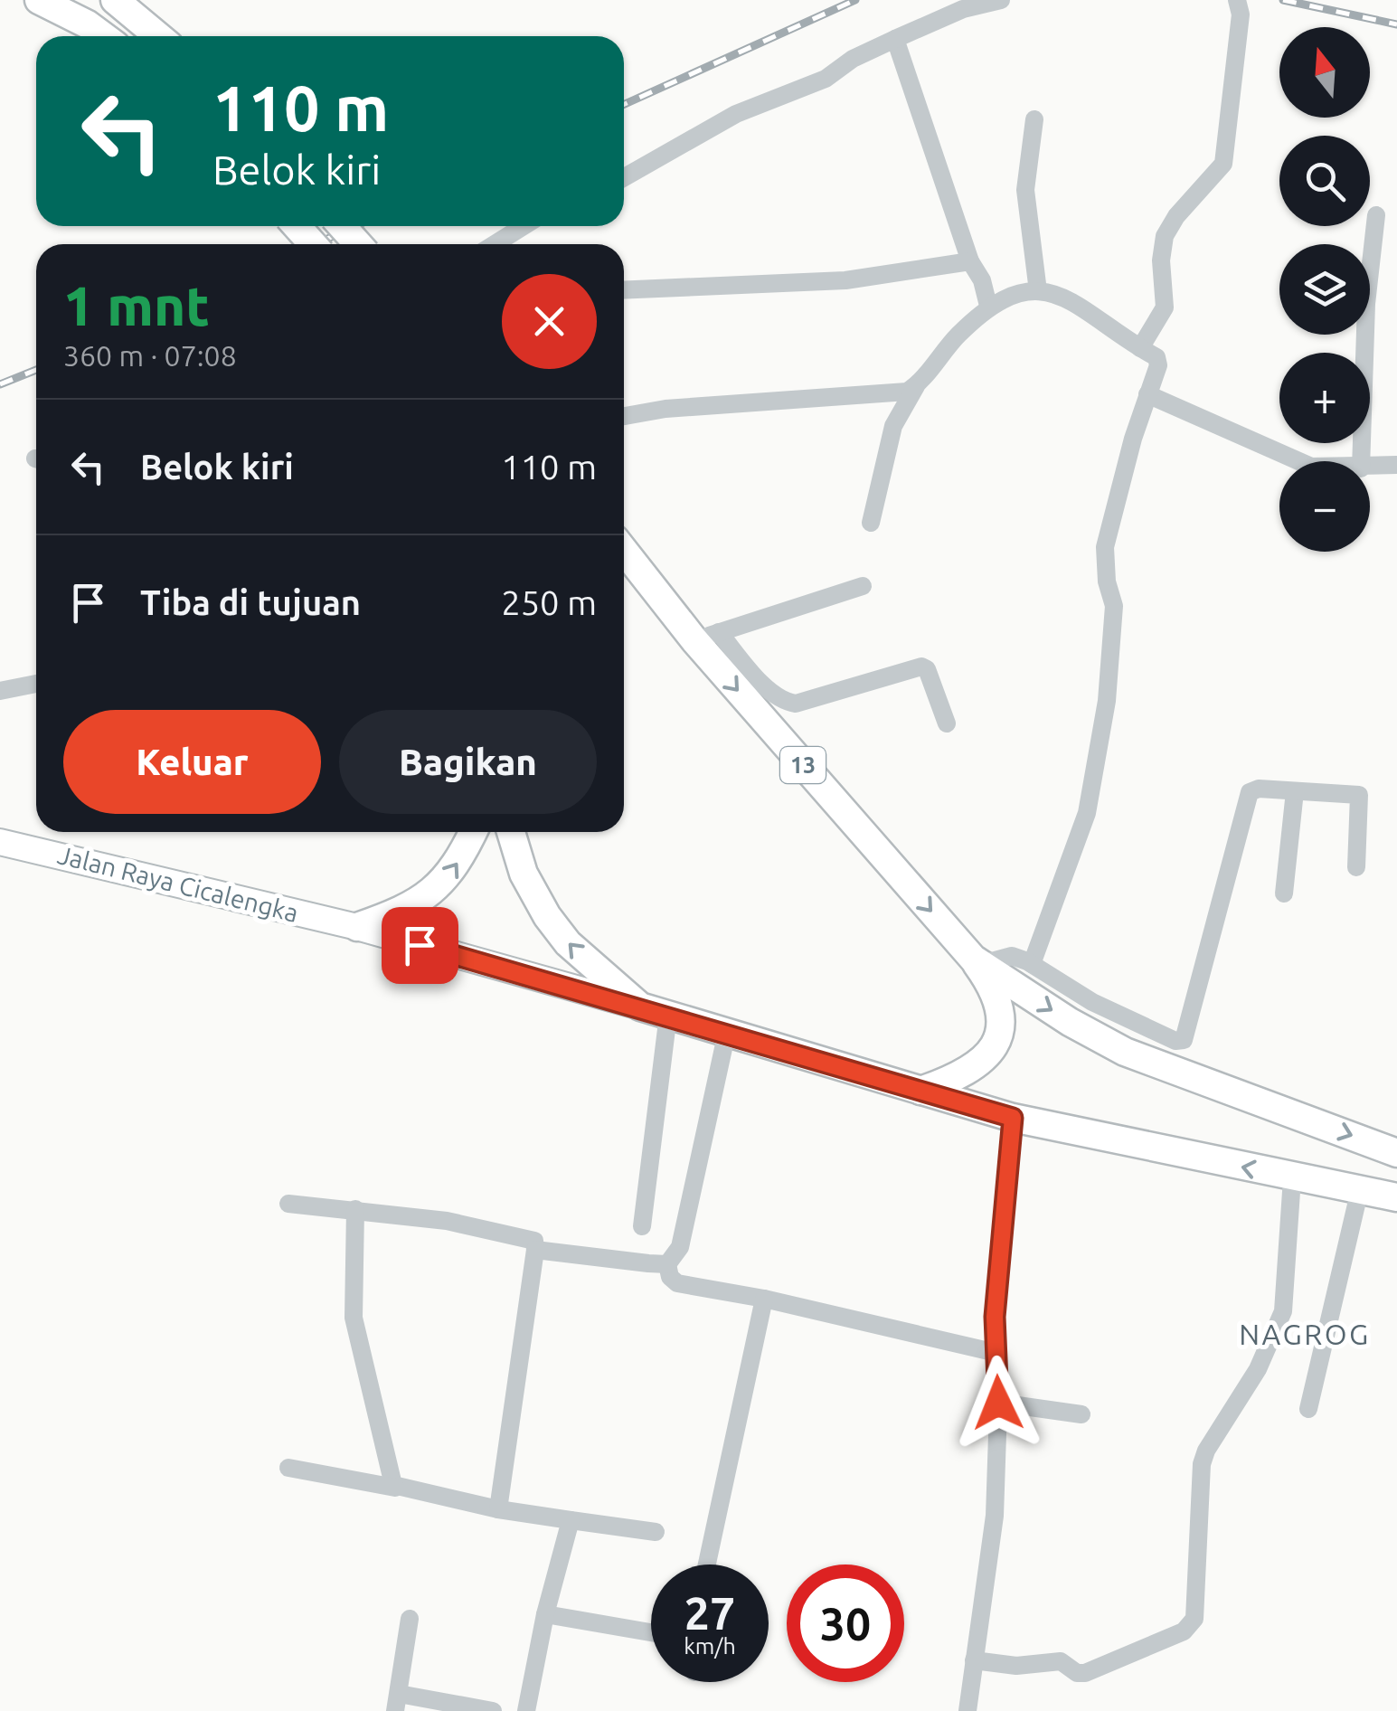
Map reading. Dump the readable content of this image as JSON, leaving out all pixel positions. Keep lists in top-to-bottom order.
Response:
{
  "streets": {
    "highway": ["13"],
    "main road": ["Jalan Raya Cicalengka"]
  },
  "districts": ["NAGROG"],
  "north": "top",
  "page": {
    "map_buttons": ["+", "−"],
    "turn": ["110 m", "Belok kiri"],
    "heading": ["1 mnt", "360 m · 07:08"],
    "list": [
      {
        "name": "Belok kiri",
        "value": "110 m"
      },
      {
        "name": "Tiba di tujuan",
        "value": "250 m"
      }
    ],
    "buttons": ["Keluar", "Bagikan"],
    "speed": "27 km/h",
    "limit": "30"
  }
}
